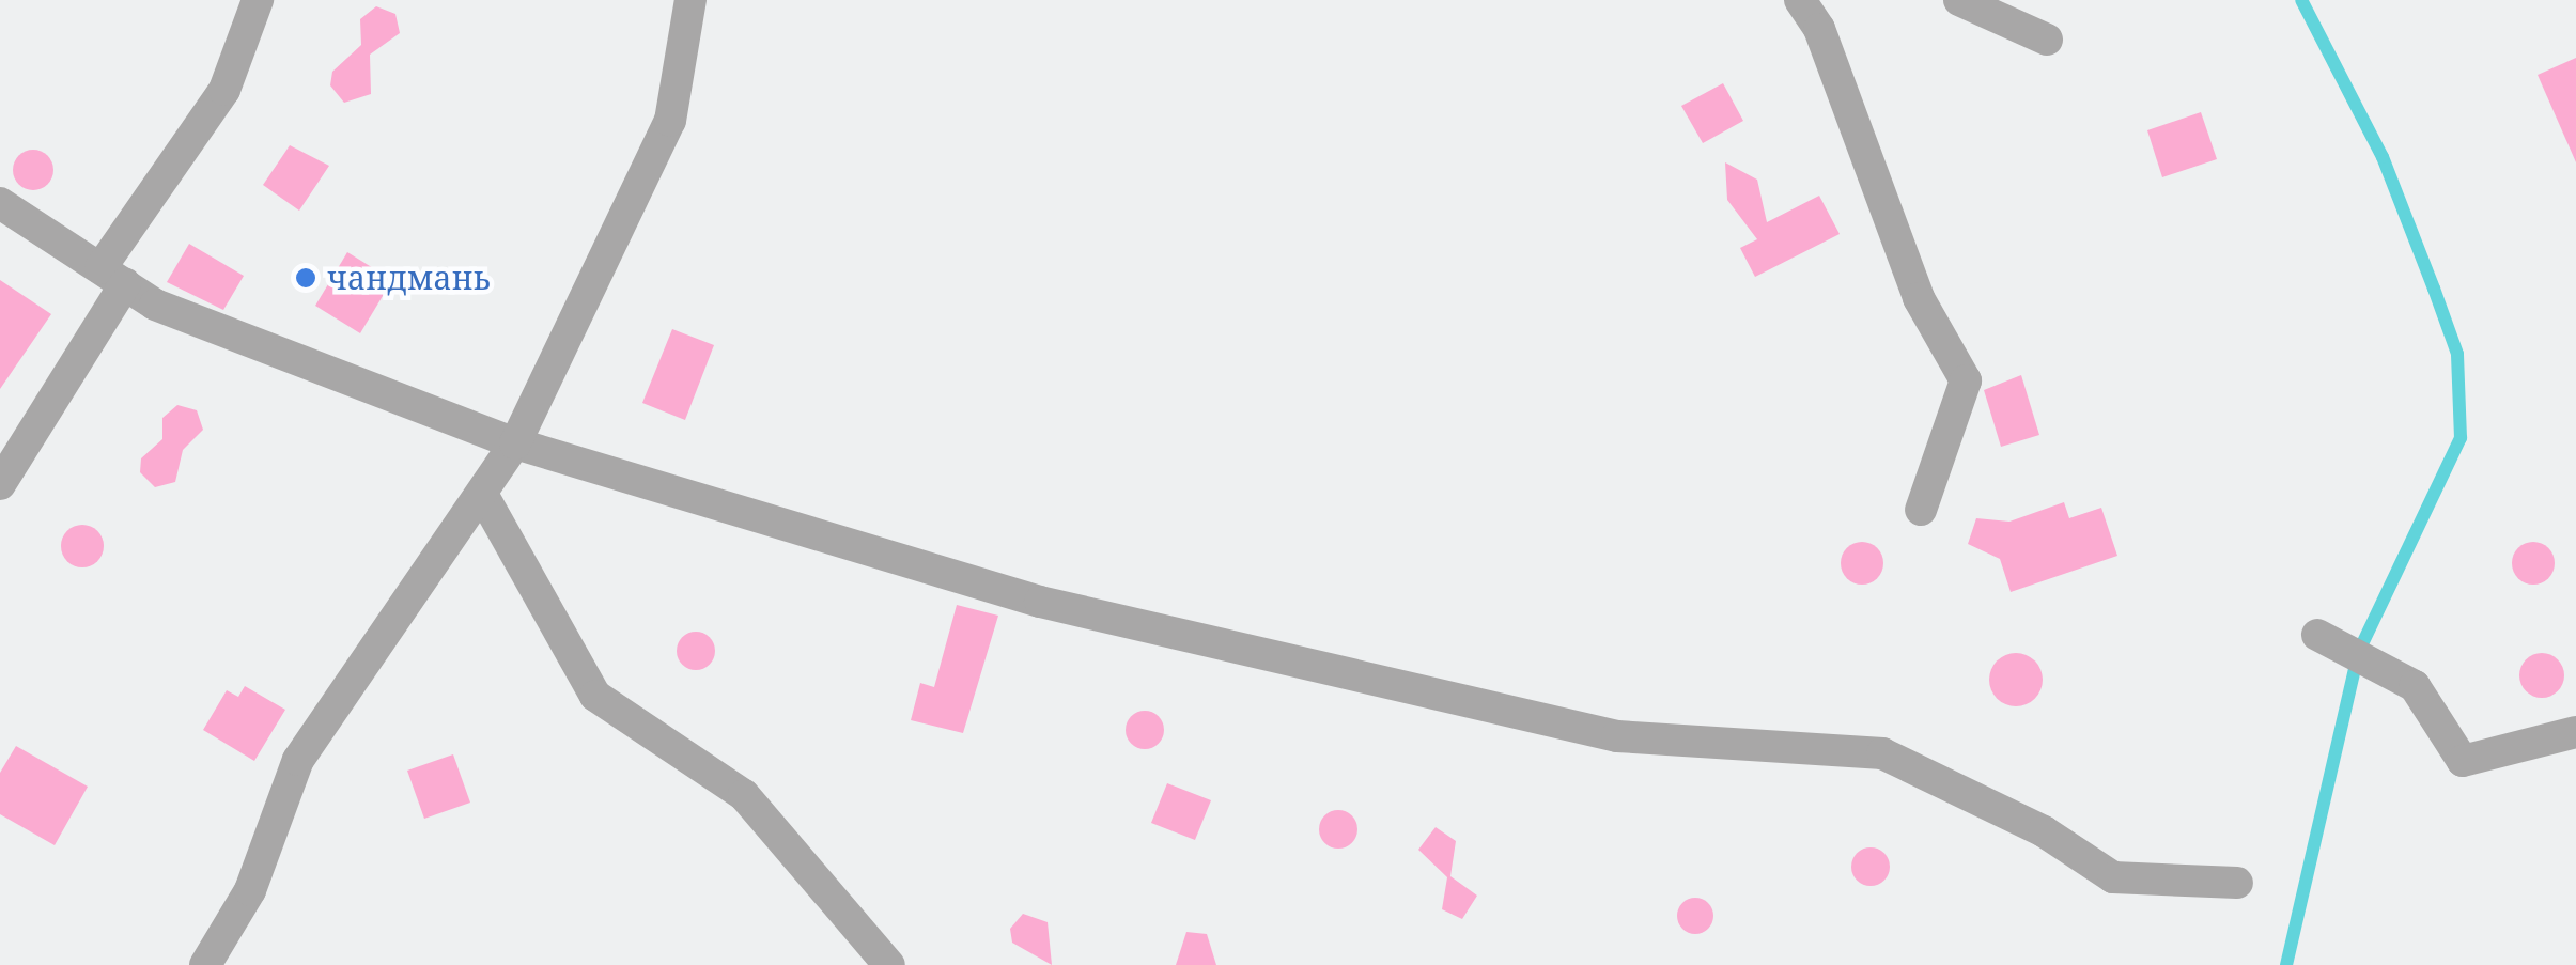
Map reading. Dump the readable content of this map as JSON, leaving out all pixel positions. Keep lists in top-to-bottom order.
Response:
{
  "places": ["чандмань"]
}
